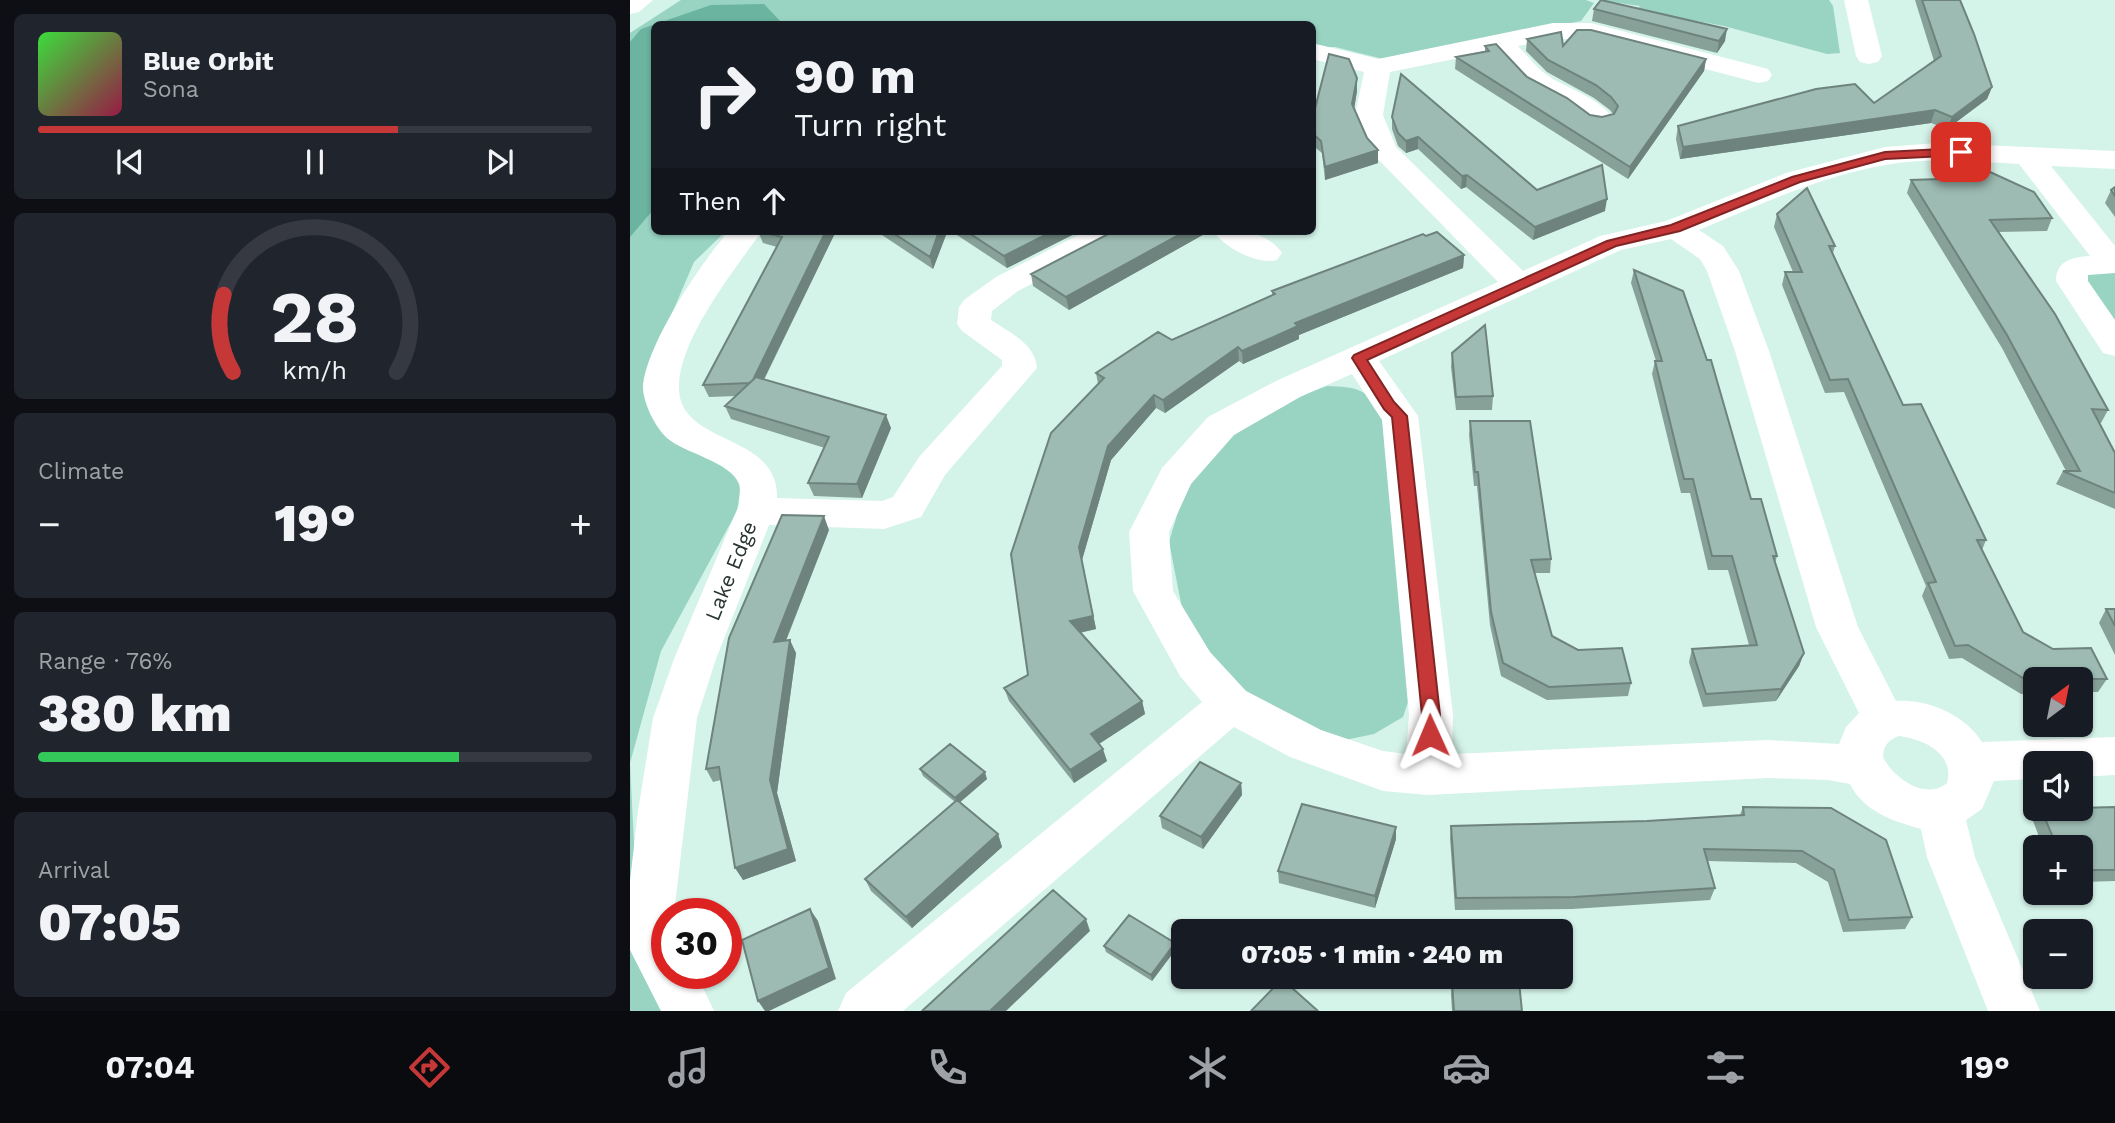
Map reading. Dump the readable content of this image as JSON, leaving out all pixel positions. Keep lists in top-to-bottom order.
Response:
{
  "streets": {
    "street": ["Lake Edge"]
  },
  "north": "top right",
  "page": {
    "turn": ["90 m", "Turn right"],
    "song": ["Blue Orbit", "Sona"],
    "then": "Then",
    "tile": [
      "Climate",
      ["Range · 76%", "380 km"],
      ["Arrival", "07:05"]
    ],
    "heat": ["−", "19°", "+"],
    "map_buttons": ["+", "−"],
    "limit": "30",
    "trip": "07:05 · 1 min · 240 m",
    "tabs": ["07:04", "19°"],
    "gauge": ["28", "km/h"]
  }
}
